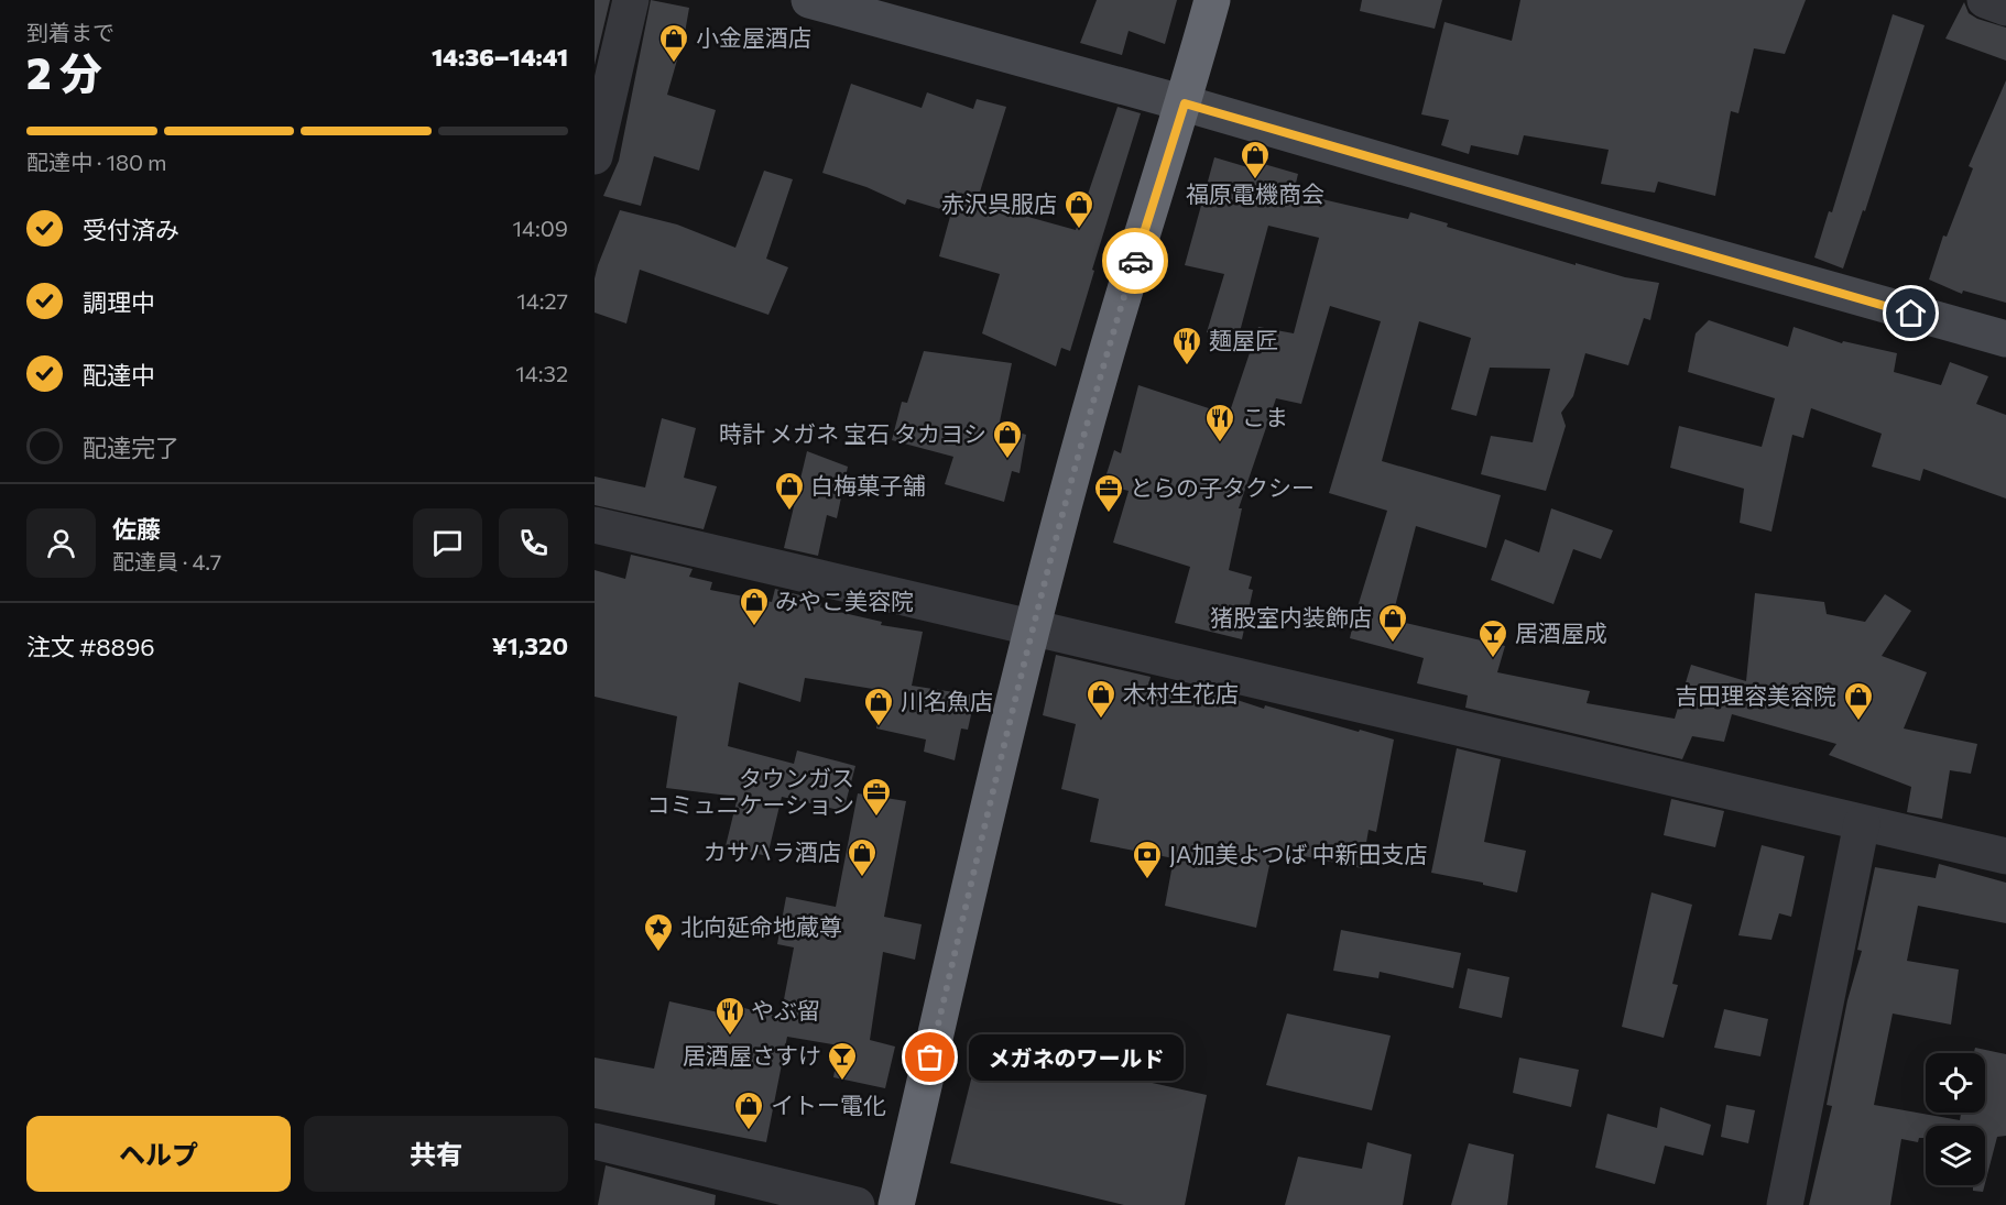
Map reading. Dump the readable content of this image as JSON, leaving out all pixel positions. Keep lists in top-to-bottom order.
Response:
{
  "places": {
    "shop": [
      "小金屋酒店",
      "福原電機商会",
      "赤沢呉服店",
      "時計 メガネ 宝石 タカヨシ",
      "白梅菓子舗",
      "みやこ美容院",
      "猪股室内装飾店",
      "木村生花店",
      "吉田理容美容院",
      "川名魚店",
      "カサハラ酒店",
      "イトー電化"
    ],
    "restaurant": ["麺屋匠", "こま", "やぶ留"],
    "office": ["とらの子タクシー", "タウンガス コミュニケーション"],
    "bar": ["居酒屋成", "居酒屋さすけ"],
    "bank": ["JA加美よつば 中新田支店"],
    "place": ["北向延命地蔵尊"],
    "other": ["メガネのワールド"]
  },
  "page": {
    "heading": ["2 分", "到着まで", "14:36–14:41"],
    "panel": [
      "佐藤",
      "配達員 · 4.7",
      "注文 #8896",
      "¥1,320"
    ],
    "bar": "配達中 · 180 m",
    "list": [
      ["受付済み", "14:09"],
      ["調理中", "14:27"],
      ["配達中", "14:32"],
      "配達完了"
    ],
    "bubble": "メガネのワールド",
    "buttons": ["ヘルプ", "共有"]
  }
}
